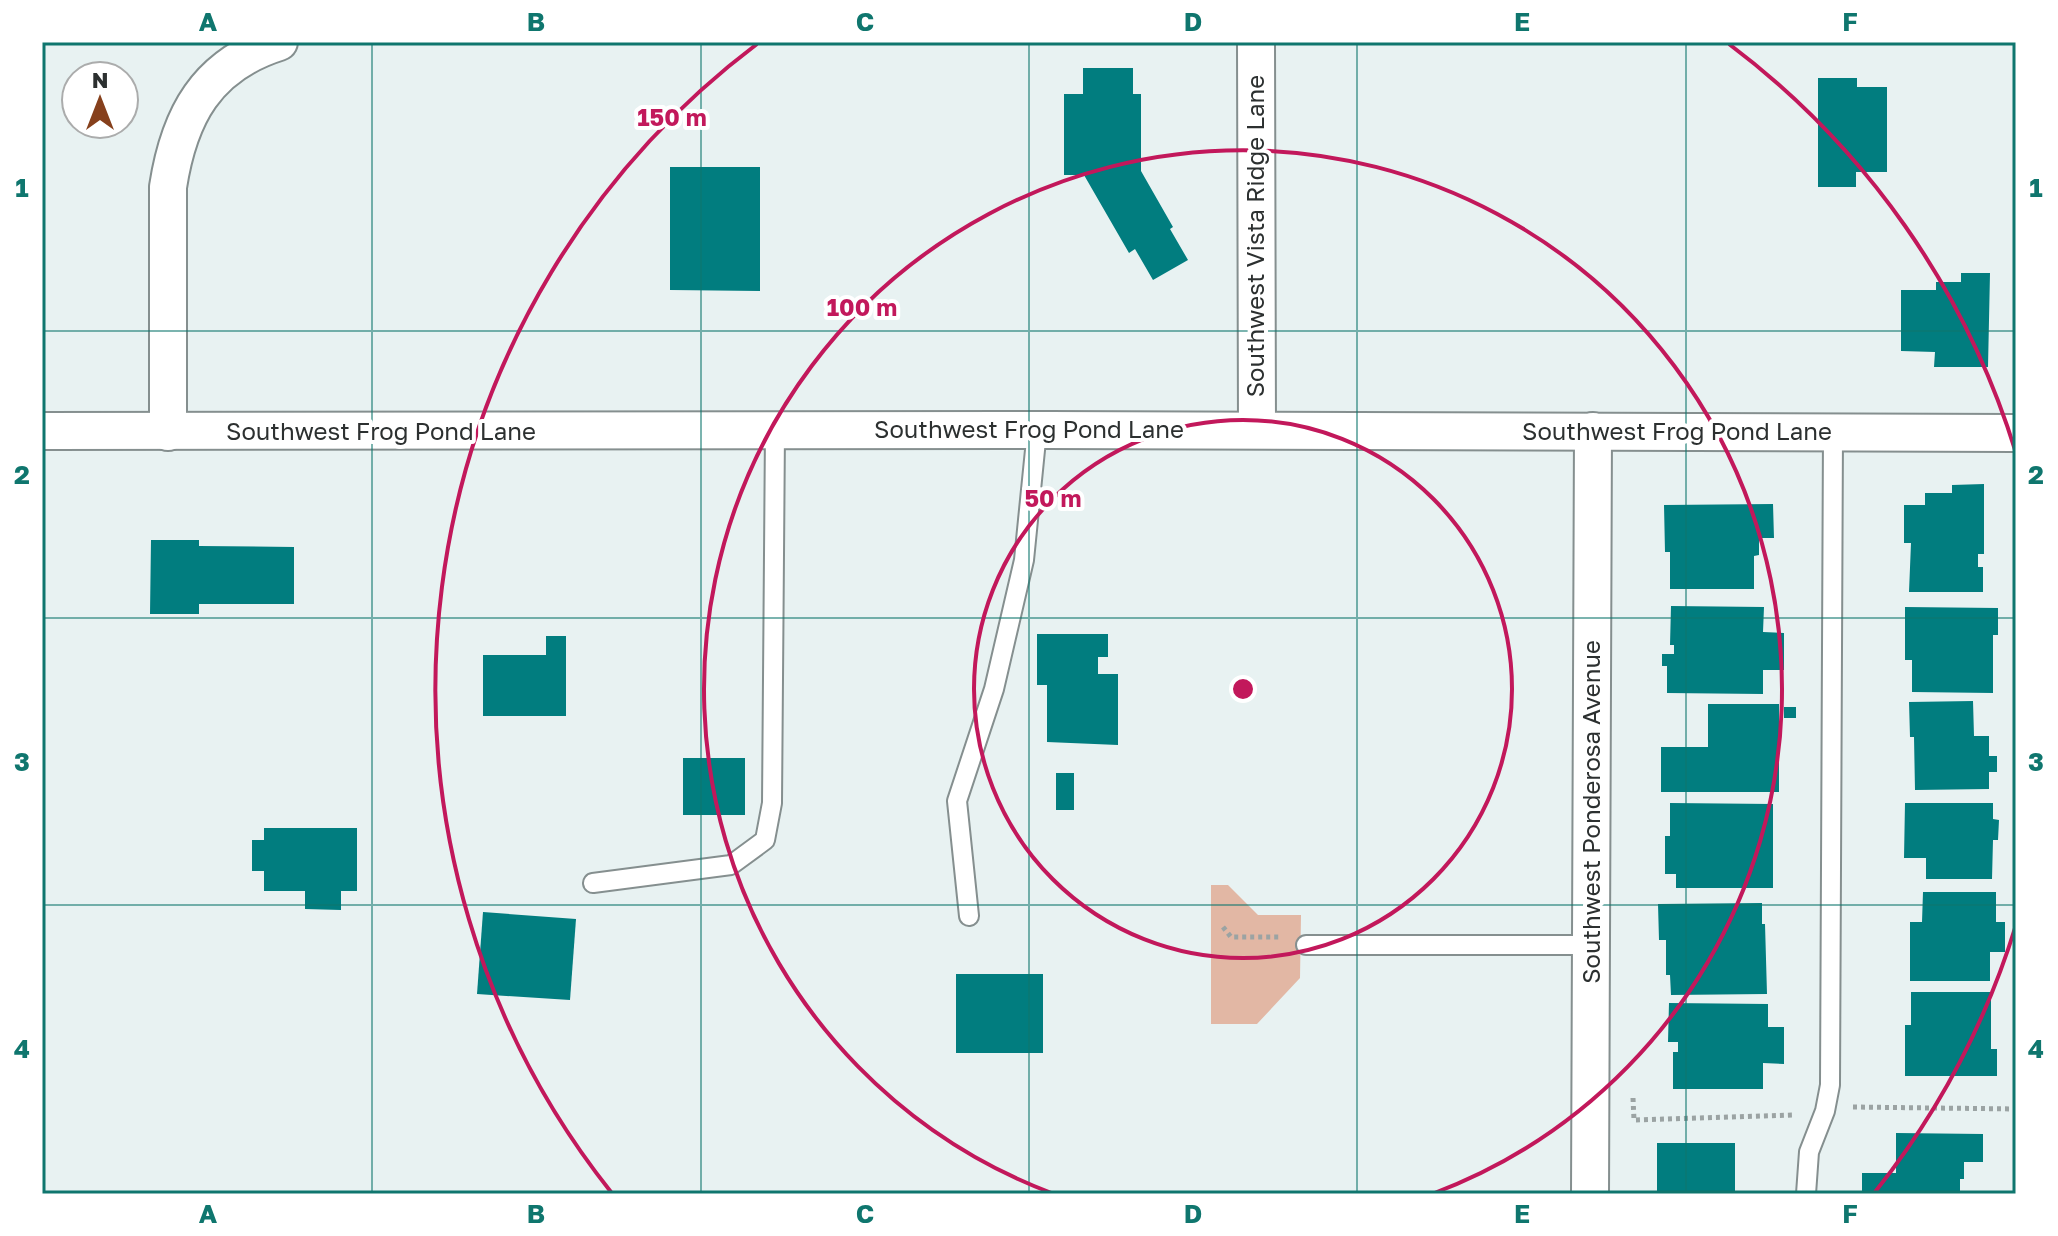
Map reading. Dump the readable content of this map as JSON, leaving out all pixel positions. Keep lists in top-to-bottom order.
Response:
{
  "streets": {
    "street": ["Southwest Vista Ridge Lane", "Southwest Frog Pond Lane", "Southwest Ponderosa Avenue"]
  },
  "crossings": [
    ["Southwest Vista Ridge Lane", "Southwest Frog Pond Lane"],
    ["Southwest Frog Pond Lane", "Southwest Ponderosa Avenue"]
  ],
  "north": "top",
  "grid": {
    "columns": [
      "A",
      "B",
      "C",
      "D",
      "E",
      "F"
    ],
    "rows": [
      "1",
      "2",
      "3",
      "4"
    ]
  },
  "rings": ["150 m", "100 m", "50 m"]
}
